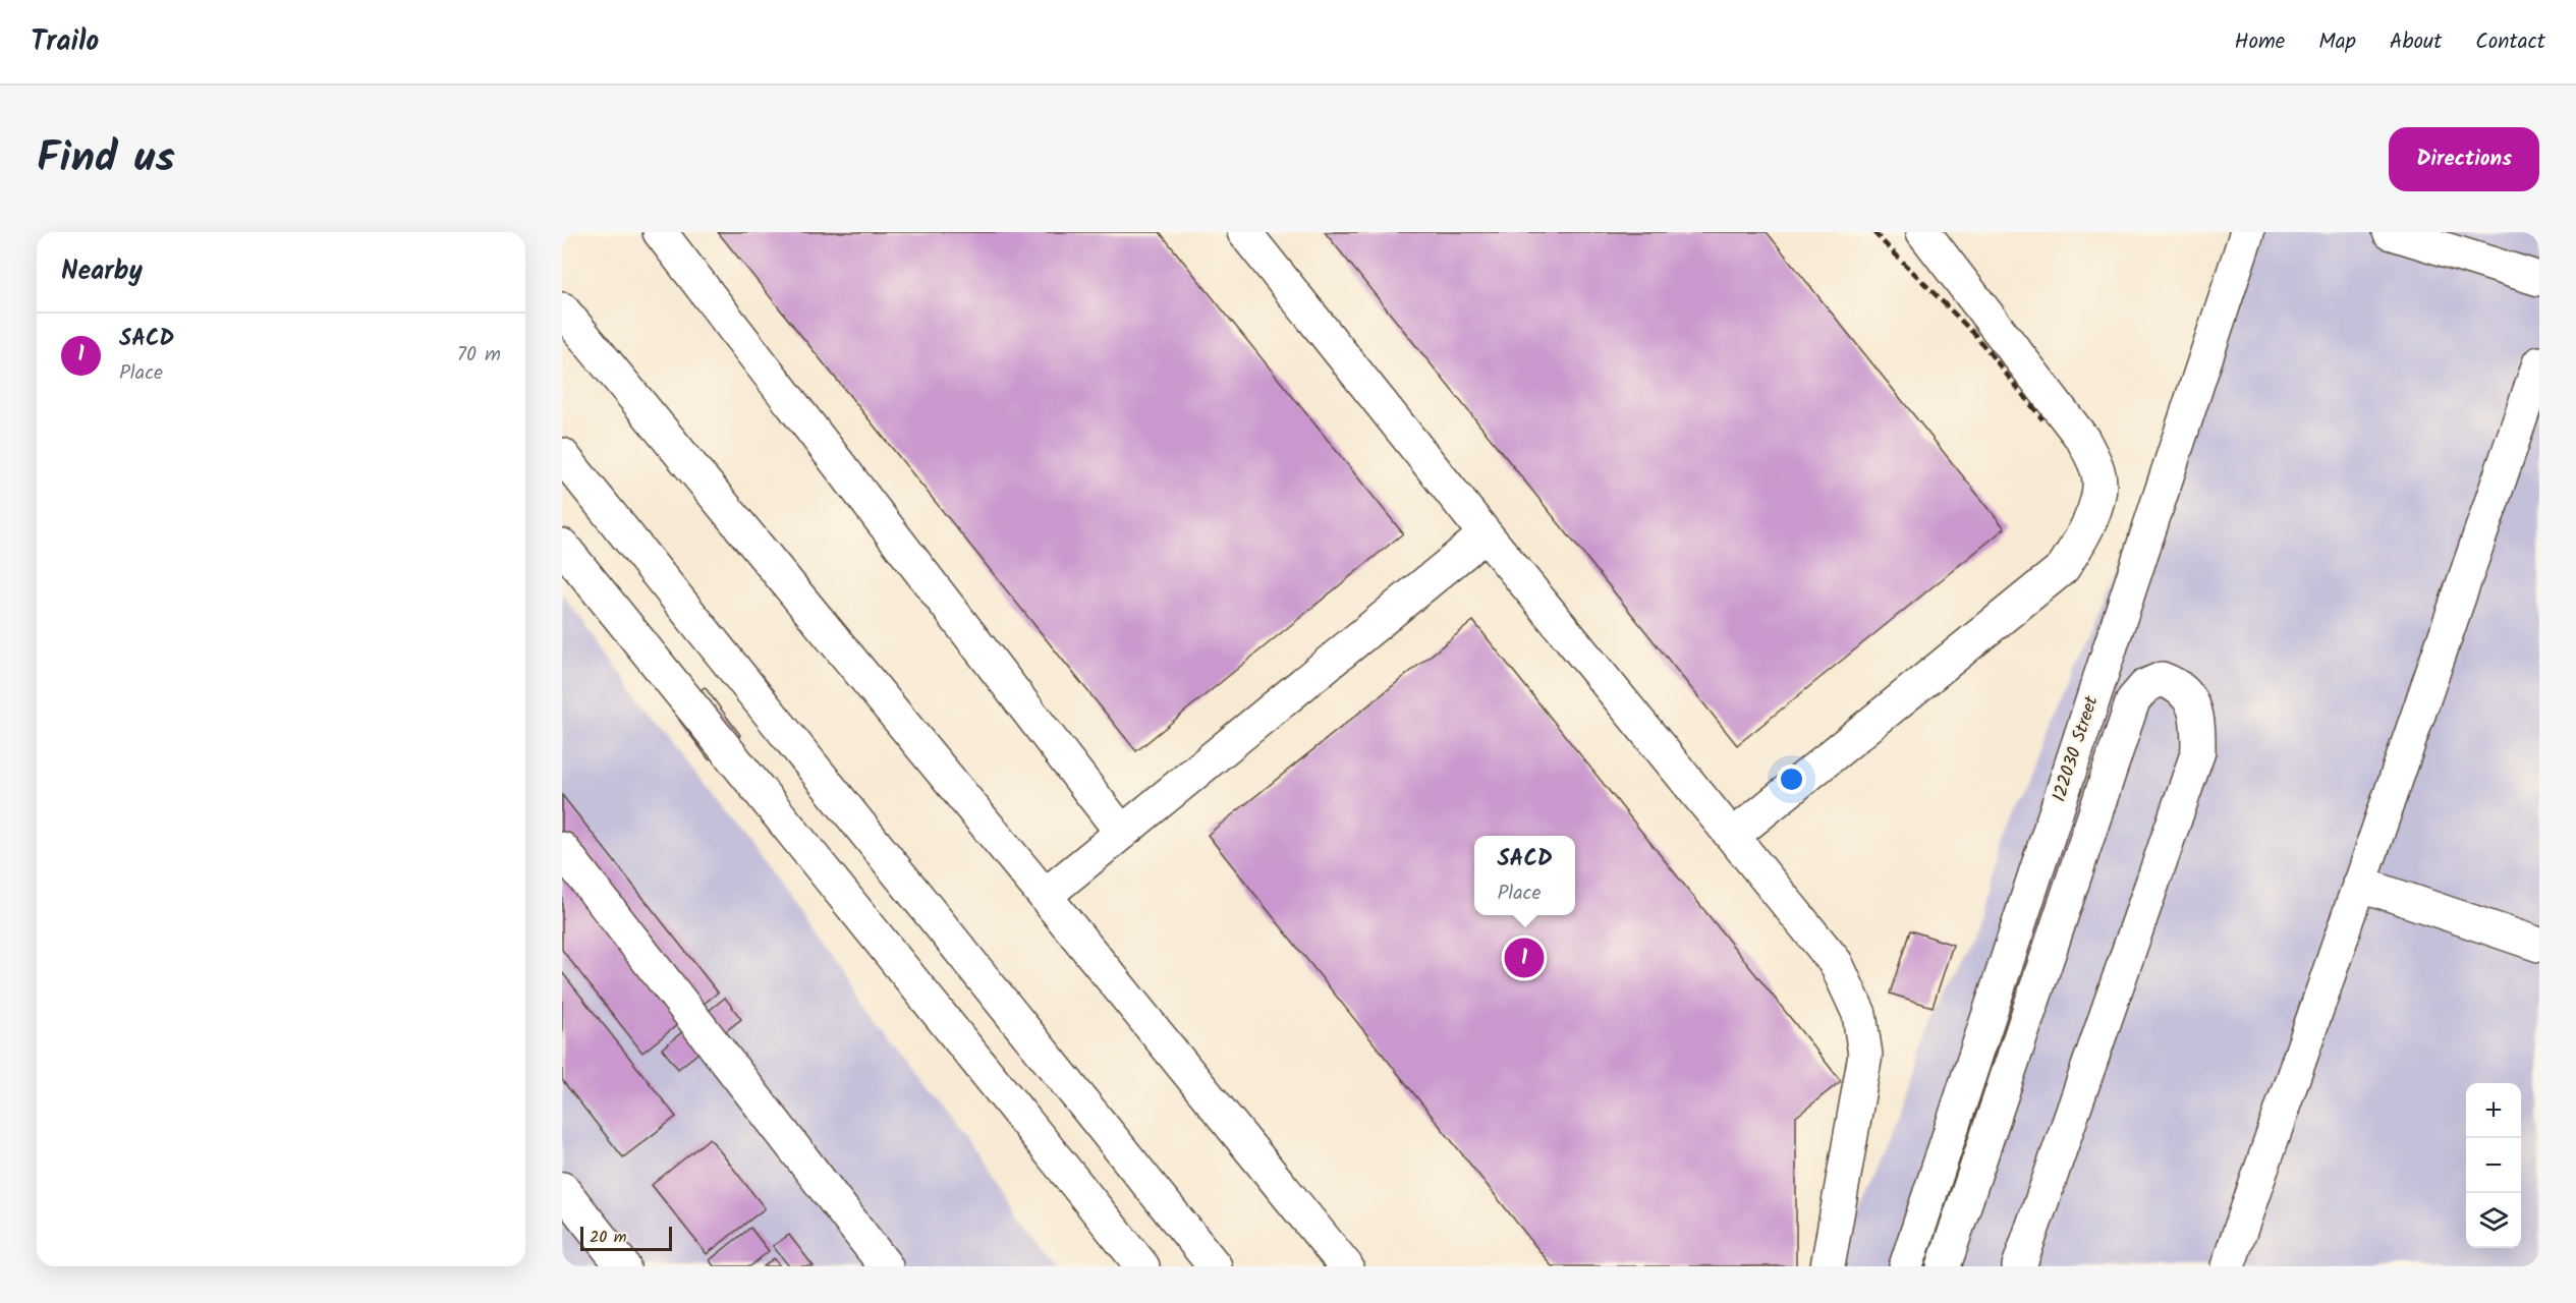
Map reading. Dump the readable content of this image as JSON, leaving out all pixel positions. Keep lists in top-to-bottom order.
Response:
{
  "streets": {
    "street": ["122030 Street"]
  },
  "scale_bar": "20 m",
  "page": {
    "header": "Trailo",
    "nav": [
      "Home",
      "Map",
      "About",
      "Contact"
    ],
    "title": "Find us",
    "buttons": "Directions",
    "heading": "Nearby",
    "list": [
      {
        "mark": "1",
        "name": "SACD",
        "note": "Place",
        "value": "70 m"
      }
    ],
    "popup": ["SACD", "Place"],
    "pins": "1",
    "map_buttons": ["+", "−"],
    "scale": "20 m"
  }
}
